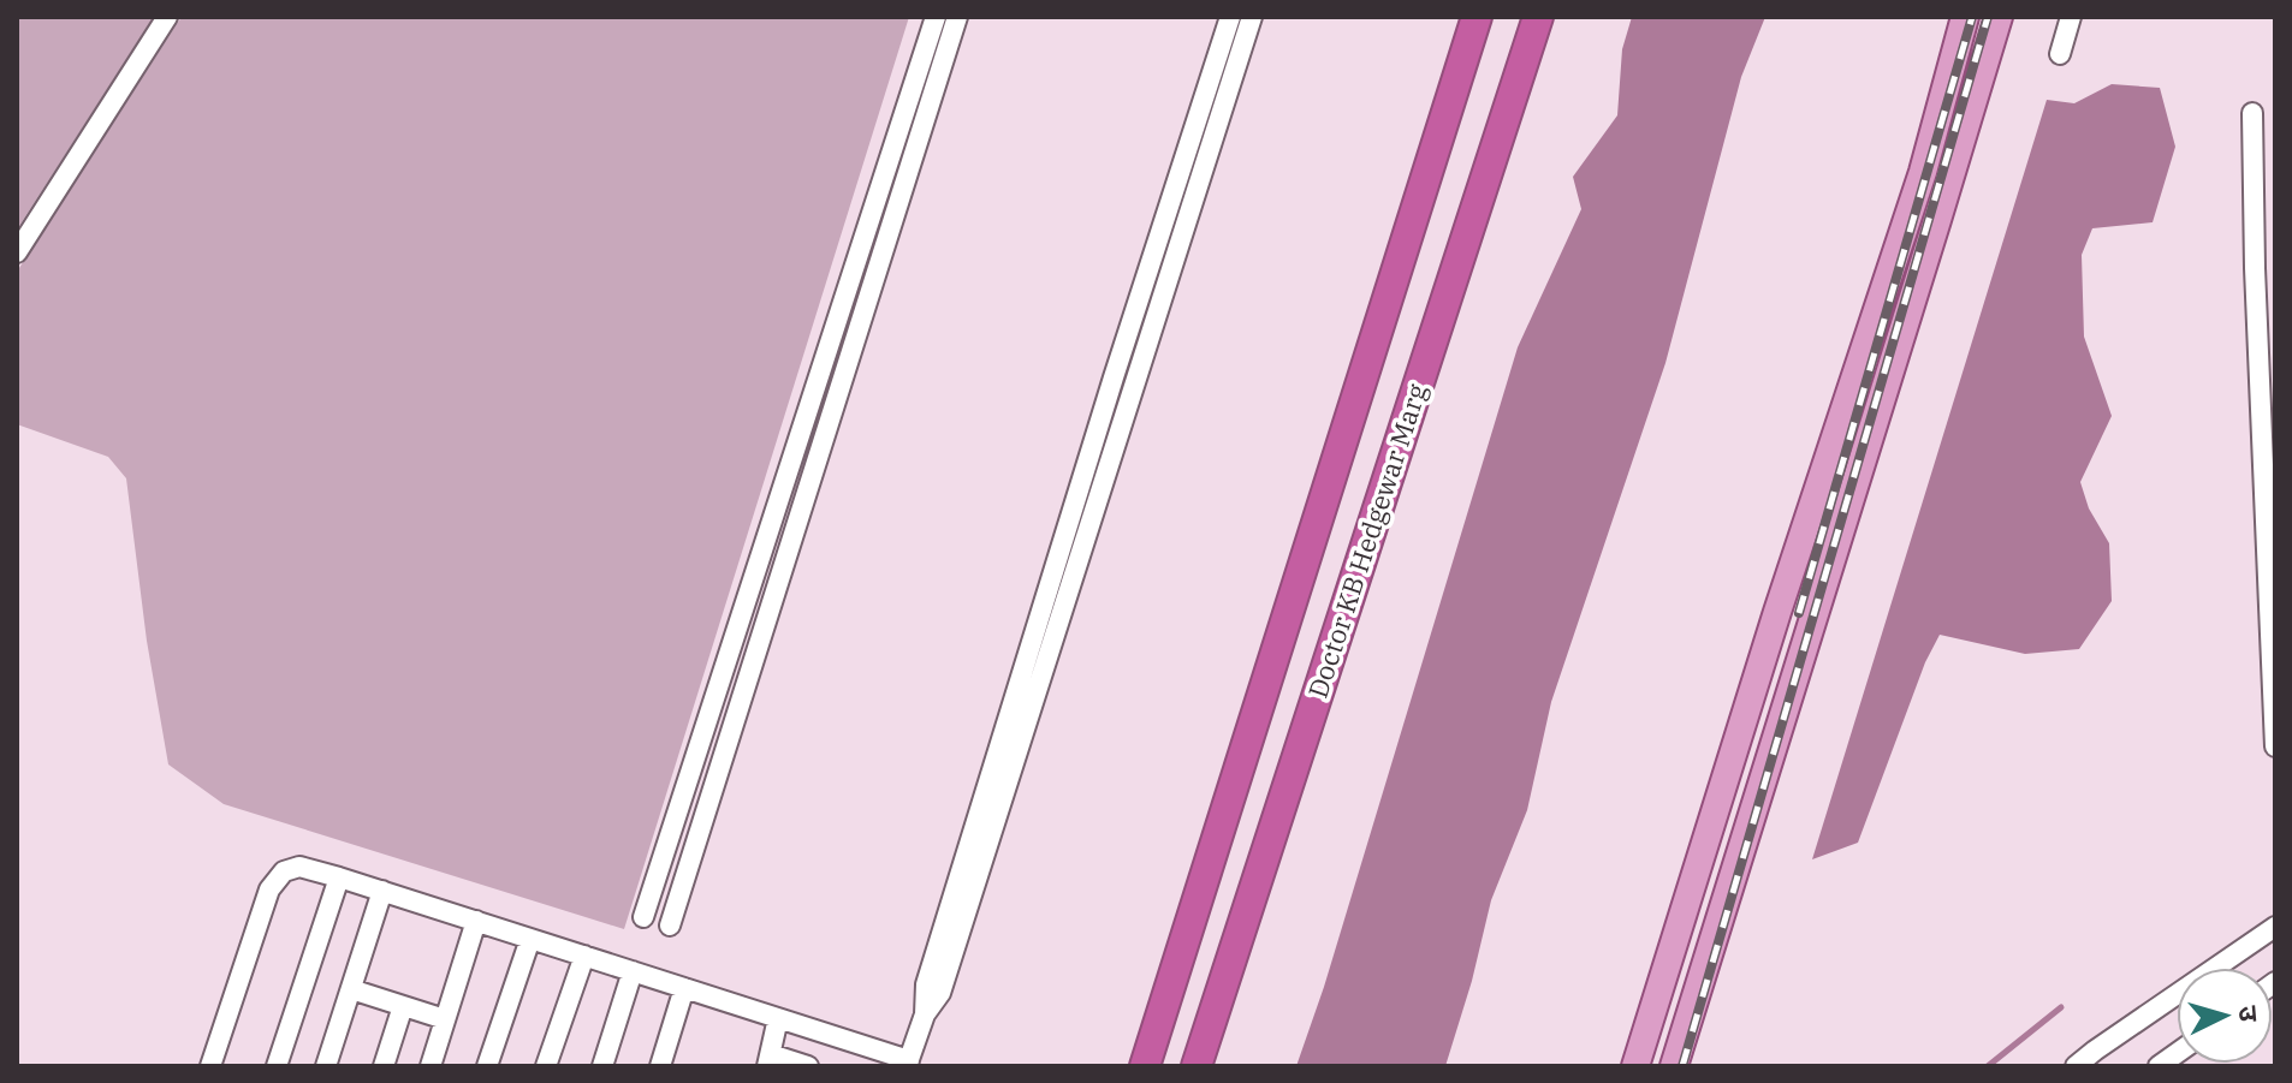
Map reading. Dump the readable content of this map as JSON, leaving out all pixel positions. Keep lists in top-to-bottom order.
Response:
{
  "streets": {
    "highway": ["Doctor KB Hedgewar Marg"]
  },
  "north": "right"
}
